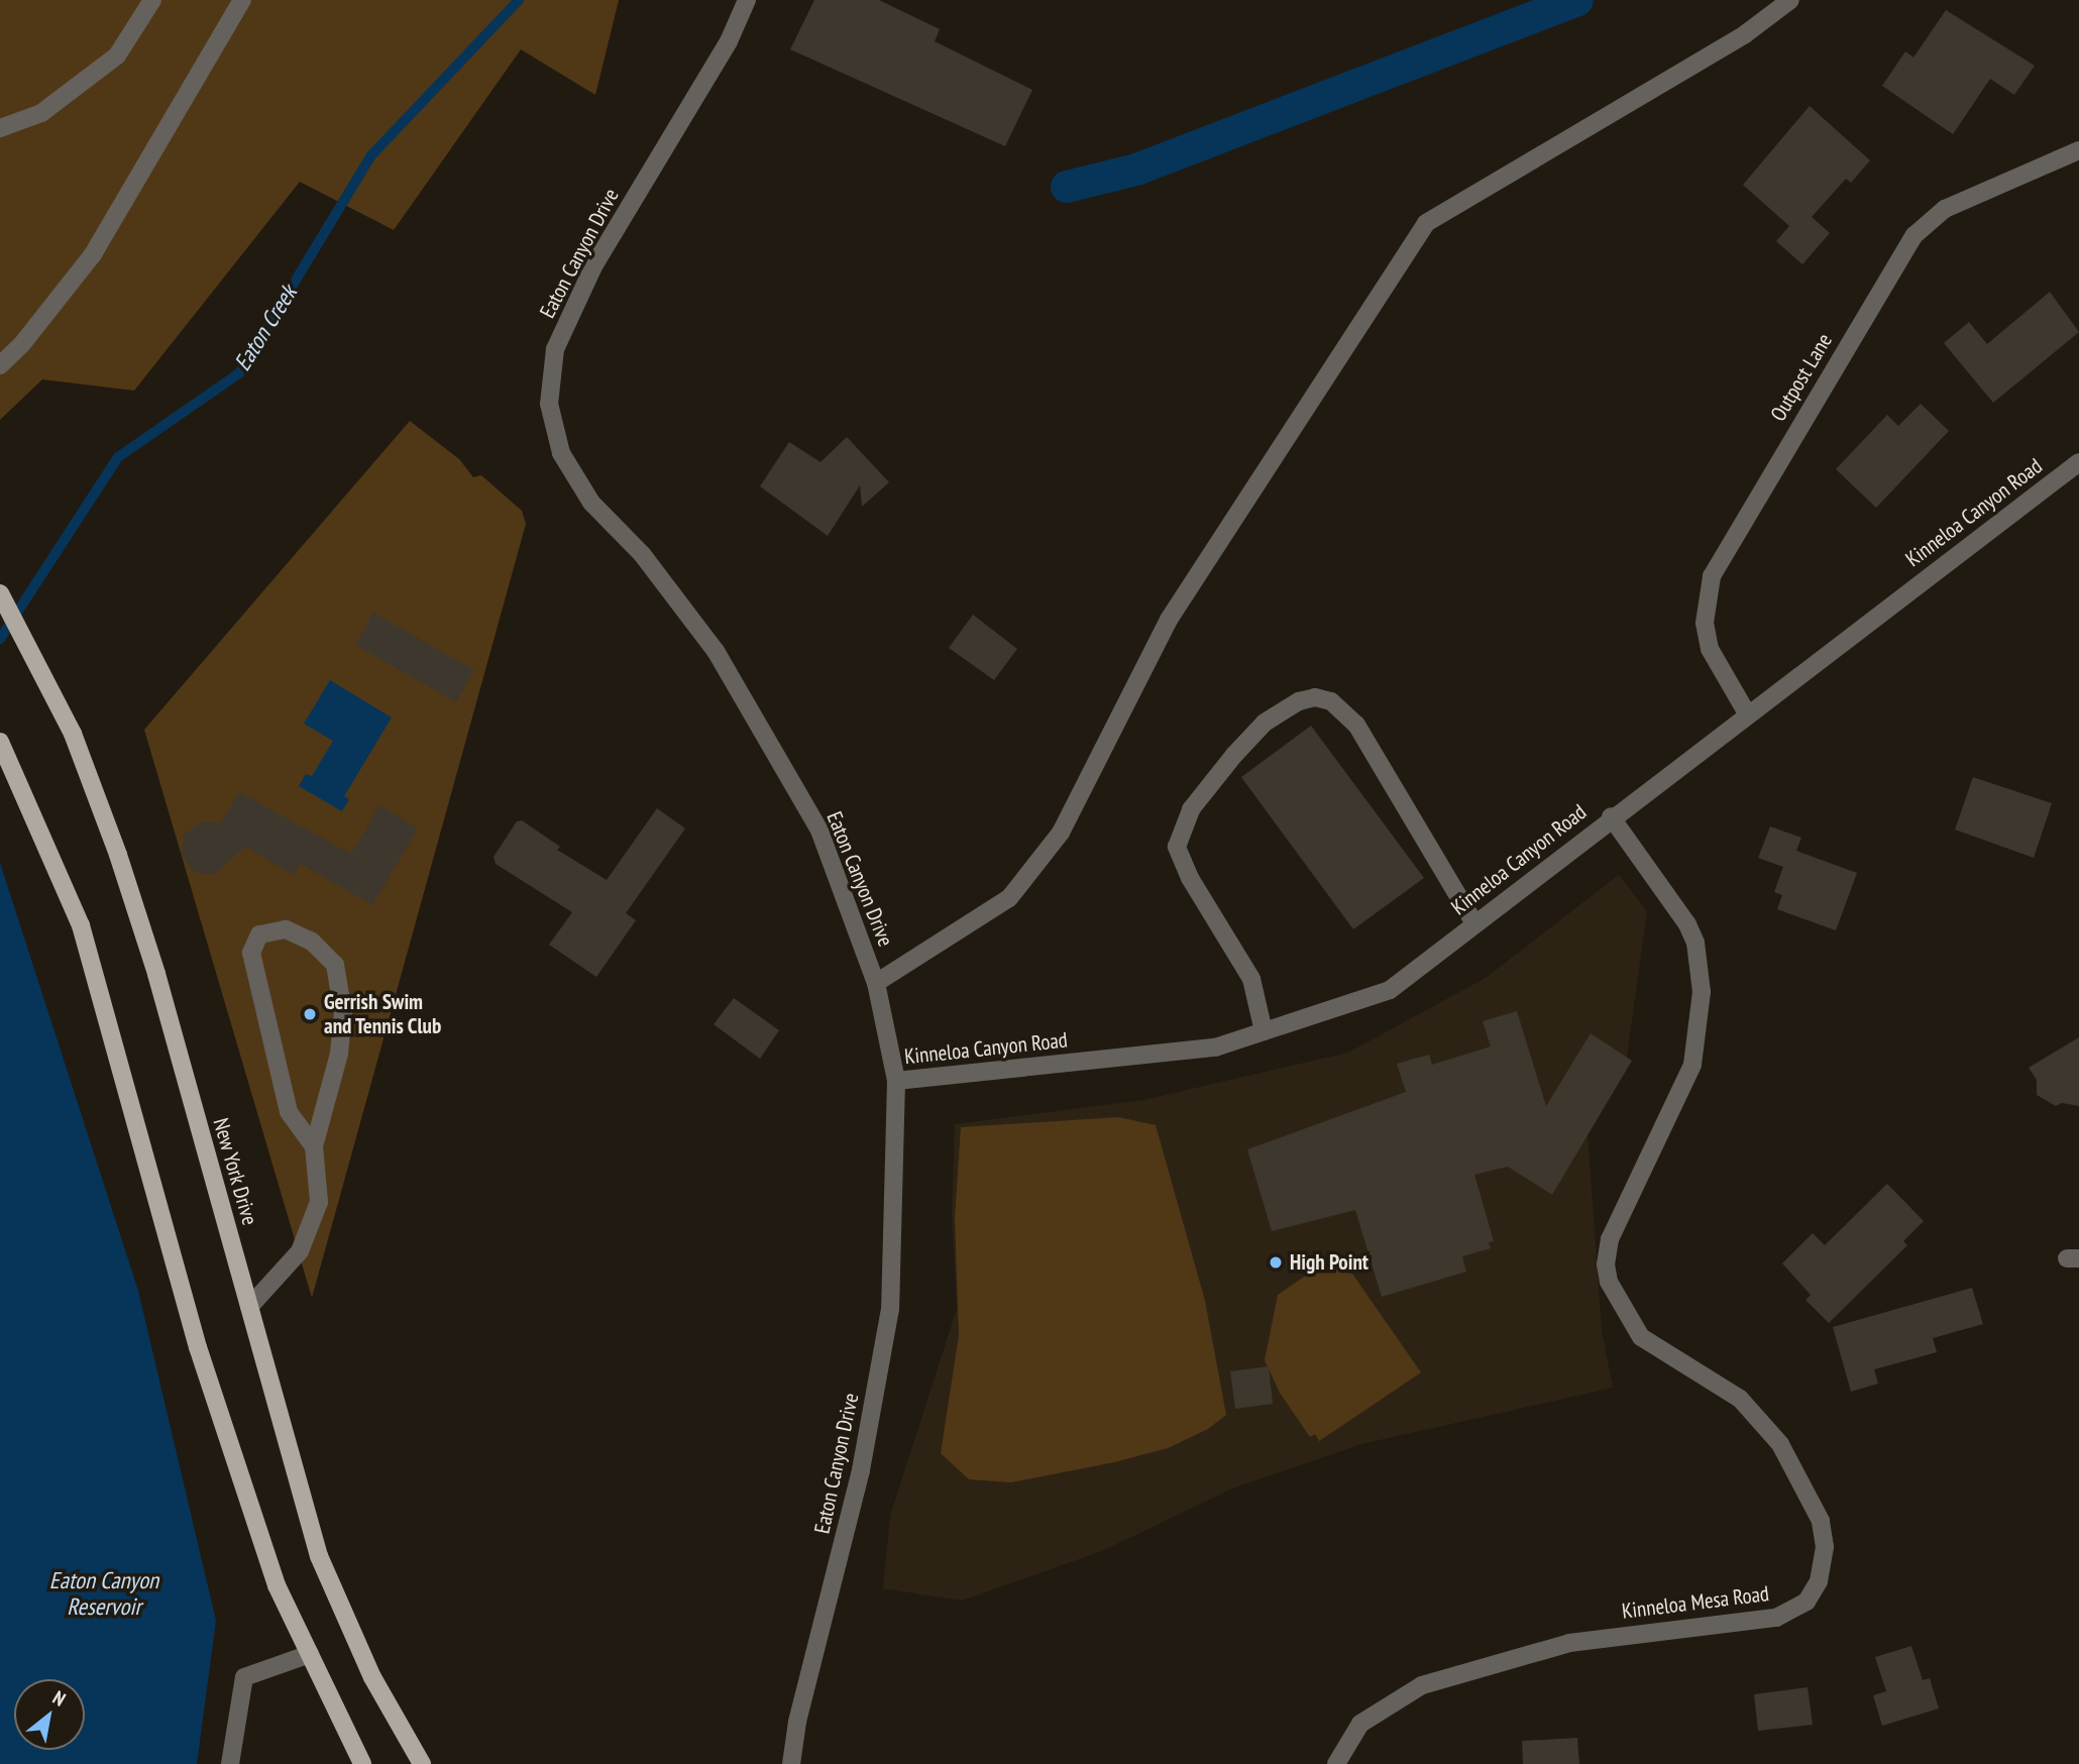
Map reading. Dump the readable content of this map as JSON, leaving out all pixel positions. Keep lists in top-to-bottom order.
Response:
{
  "streets": {
    "main road": ["New York Drive"],
    "street": [
      "Eaton Canyon Drive",
      "Outpost Lane",
      "Kinneloa Canyon Road",
      "Kinneloa Mesa Road"
    ]
  },
  "crossings": [
    ["Eaton Canyon Drive", "Kinneloa Canyon Road"],
    ["Outpost Lane", "Kinneloa Canyon Road"],
    ["Kinneloa Canyon Road", "Kinneloa Mesa Road"]
  ],
  "water": ["Eaton Creek", "Eaton Canyon Reservoir"],
  "places": ["Gerrish Swim and Tennis Club", "High Point"],
  "north": "top right"
}
